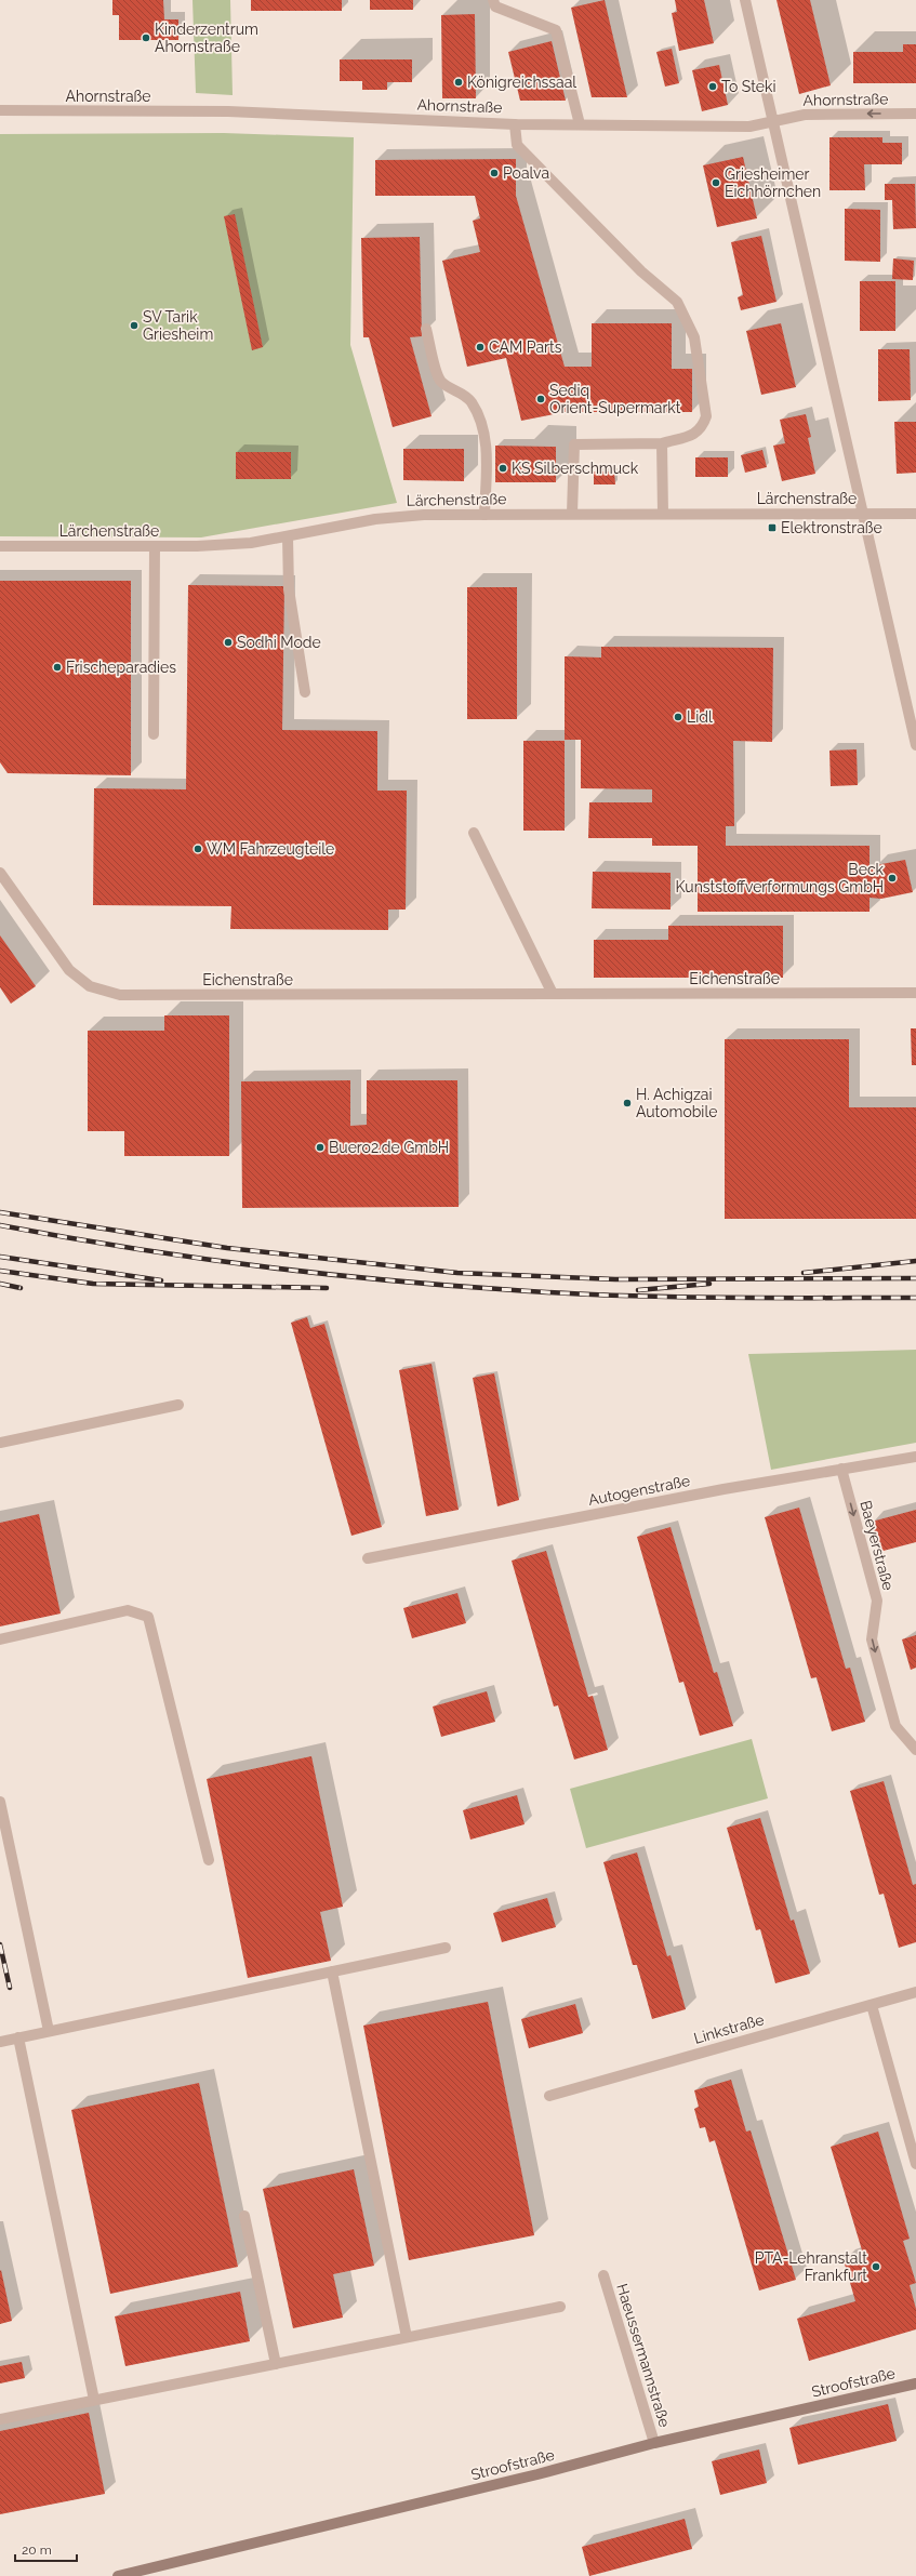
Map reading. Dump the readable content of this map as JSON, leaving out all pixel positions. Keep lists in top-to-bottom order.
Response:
{
  "streets": {
    "street": [
      "Ahornstraße",
      "Lärchenstraße",
      "Eichenstraße",
      "Autogenstraße",
      "Baeyerstraße",
      "Linkstraße",
      "Haeussermannstraße",
      "Stroofstraße"
    ]
  },
  "crossings": [
    ["Autogenstraße", "Baeyerstraße"],
    ["Haeussermannstraße", "Stroofstraße"]
  ],
  "one_way": ["Baeyerstraße"],
  "places": {
    "other": [
      "Kinderzentrum Ahornstraße",
      "Königreichssaal",
      "To Steki",
      "Poalva",
      "Griesheimer Eichhörnchen",
      "SV Tarik Griesheim",
      "CAM Parts",
      "Sediq Orient-Supermarkt",
      "KS Silberschmuck",
      "Sodhi Mode",
      "Frischeparadies",
      "Lidl",
      "WM Fahrzeugteile",
      "Beck Kunststoffverformungs GmbH",
      "H. Achigzai Automobile",
      "Buero2.de GmbH",
      "PTA-Lehranstalt Frankfurt"
    ],
    "transit": ["Elektronstraße"]
  },
  "scale_bar": "20 m"
}
